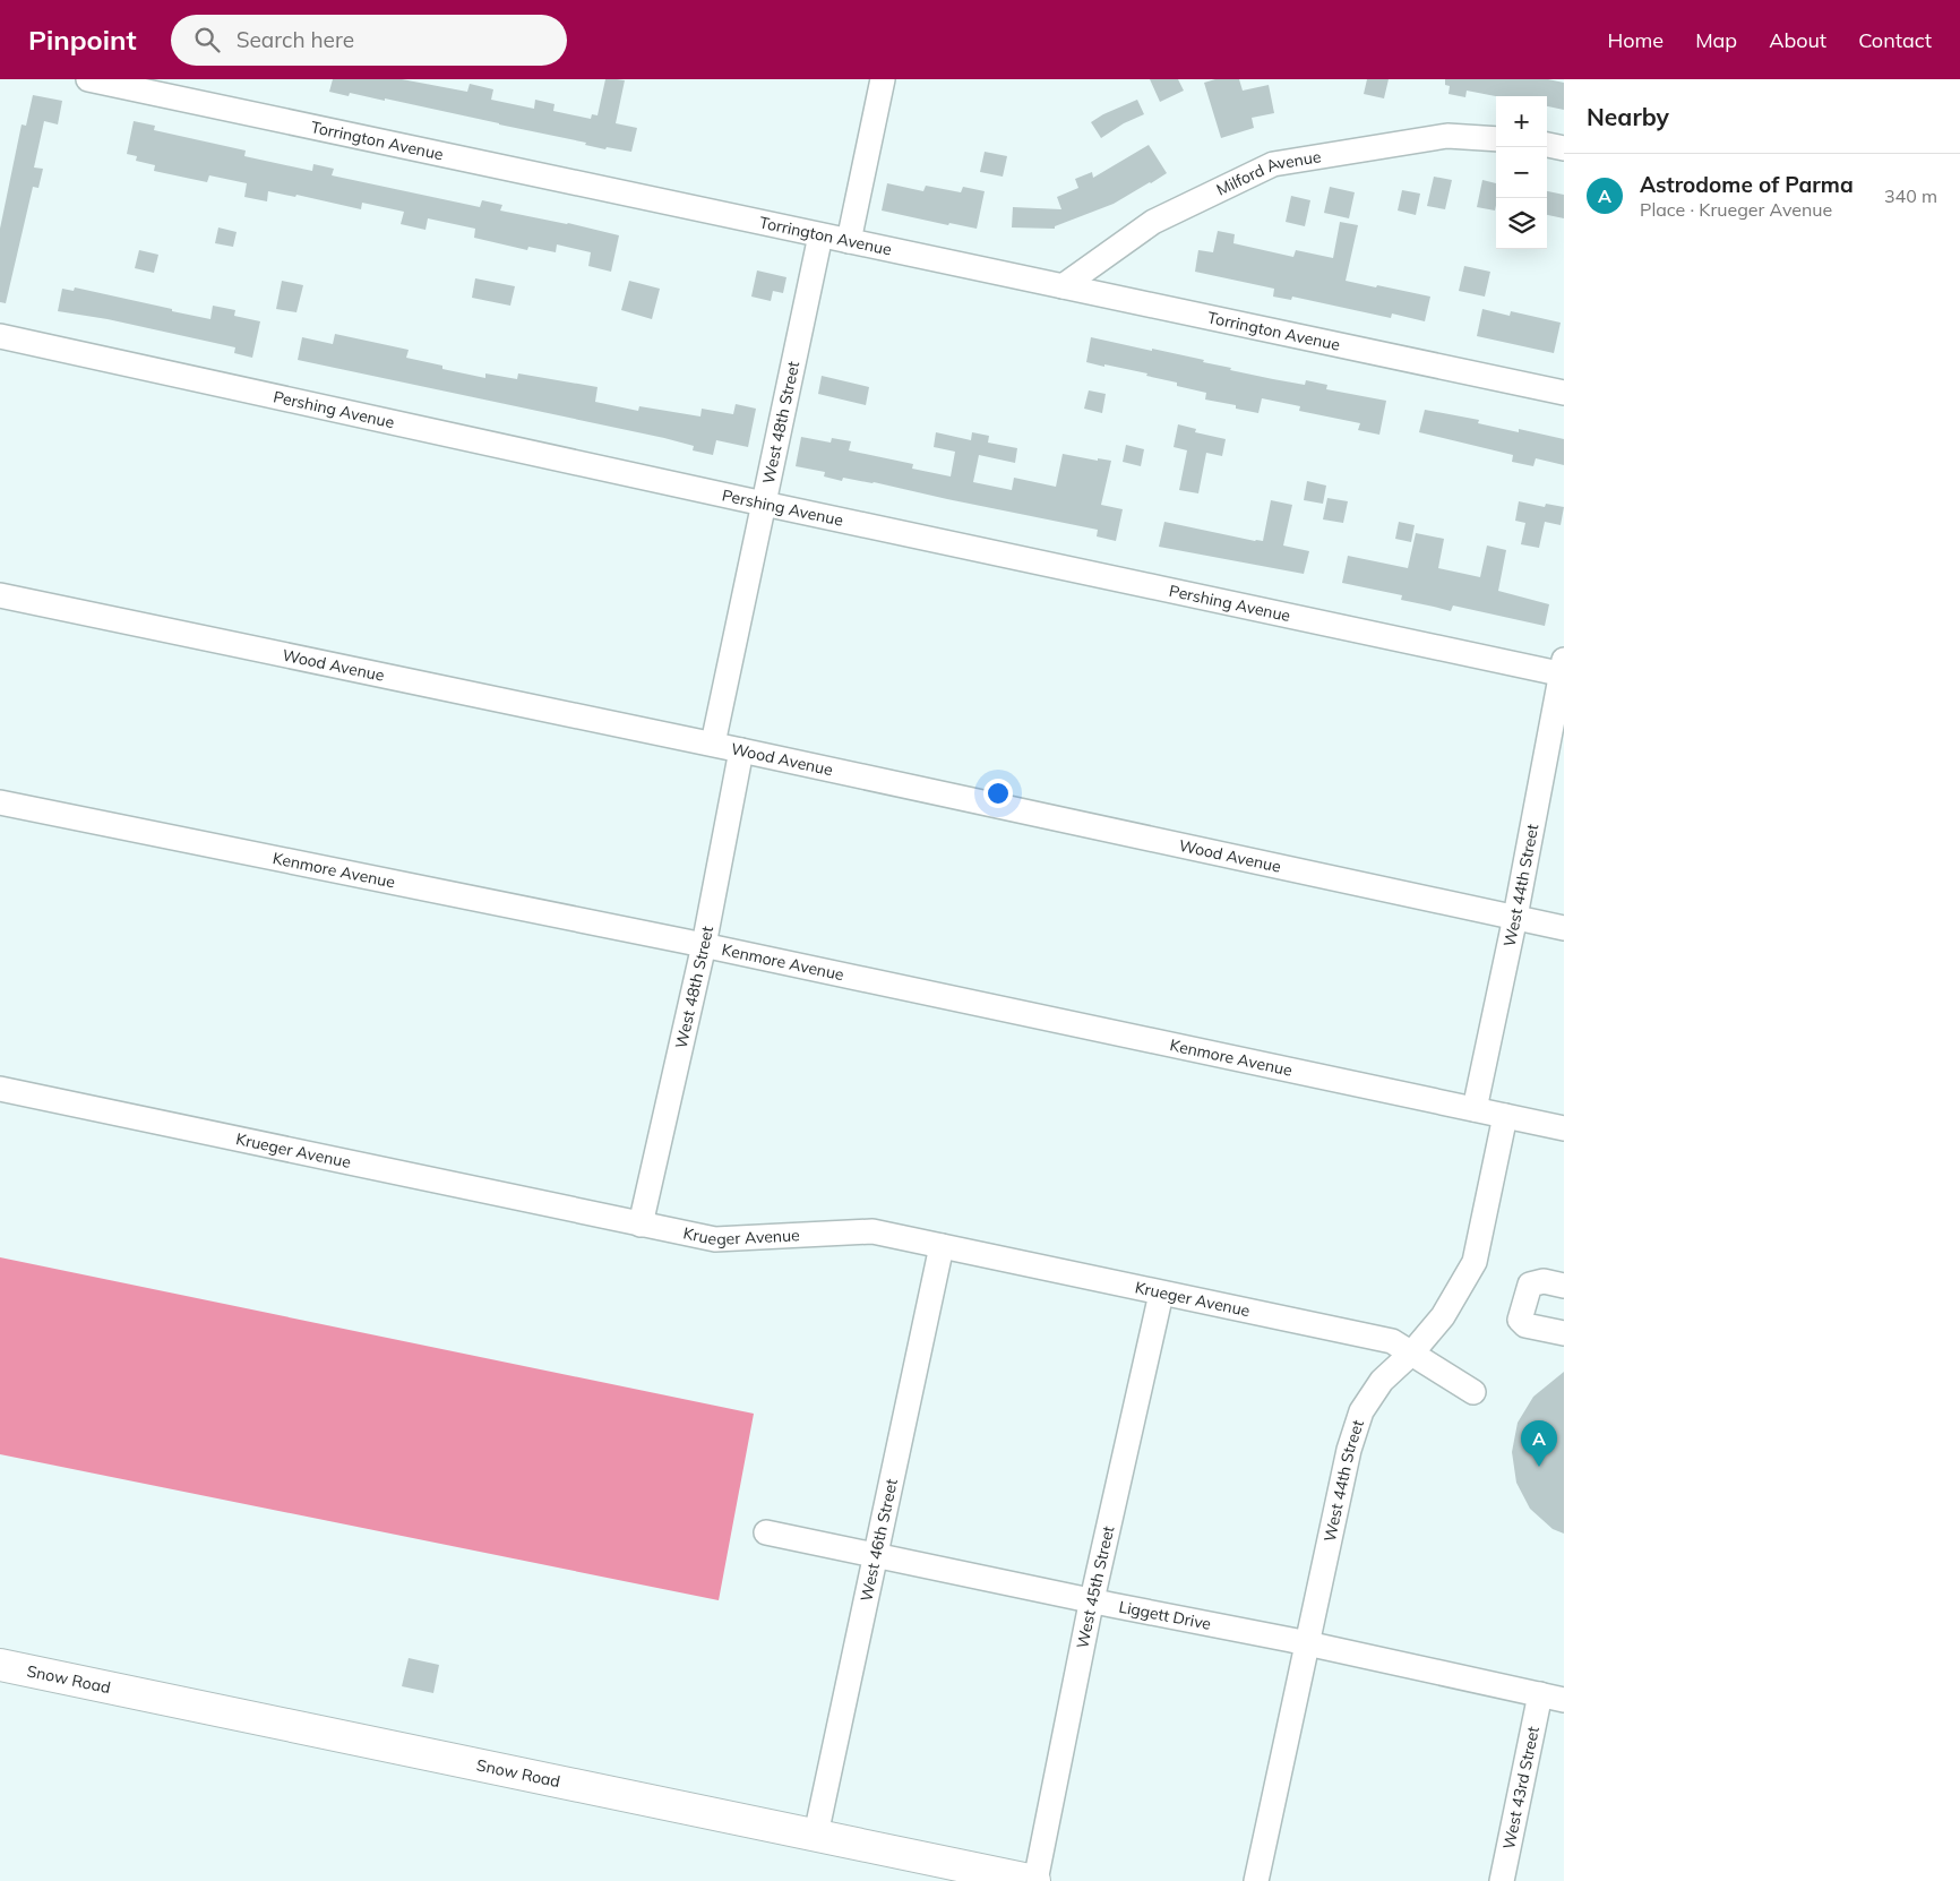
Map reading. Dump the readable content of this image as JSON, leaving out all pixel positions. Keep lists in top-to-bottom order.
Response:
{
  "streets": {
    "main road": ["Snow Road"],
    "street": [
      "Torrington Avenue",
      "Milford Avenue",
      "Pershing Avenue",
      "West 48th Street",
      "Wood Avenue",
      "Kenmore Avenue",
      "West 44th Street",
      "Krueger Avenue",
      "West 46th Street",
      "West 45th Street",
      "Liggett Drive",
      "West 43rd Street"
    ]
  },
  "crossings": [
    ["Torrington Avenue", "Milford Avenue"],
    ["Torrington Avenue", "West 48th Street"],
    ["Pershing Avenue", "West 48th Street"],
    ["Pershing Avenue", "West 44th Street"],
    ["West 48th Street", "Wood Avenue"],
    ["West 48th Street", "Kenmore Avenue"],
    ["West 48th Street", "Krueger Avenue"],
    ["Wood Avenue", "West 44th Street"],
    ["Kenmore Avenue", "West 44th Street"],
    ["West 44th Street", "Krueger Avenue"],
    ["West 44th Street", "Liggett Drive"],
    ["Krueger Avenue", "West 46th Street"],
    ["Krueger Avenue", "West 45th Street"],
    ["West 46th Street", "Liggett Drive"],
    ["West 46th Street", "Snow Road"],
    ["West 45th Street", "Liggett Drive"],
    ["West 45th Street", "Snow Road"],
    ["Liggett Drive", "West 43rd Street"]
  ],
  "page": {
    "header": "Pinpoint",
    "search": "Search here",
    "nav": [
      "Home",
      "Map",
      "About",
      "Contact"
    ],
    "heading": "Nearby",
    "map_buttons": ["+", "−"],
    "list": [
      {
        "mark": "A",
        "name": "Astrodome of Parma",
        "note": "Place · Krueger Avenue",
        "value": "340 m"
      }
    ],
    "pins": "A"
  }
}
